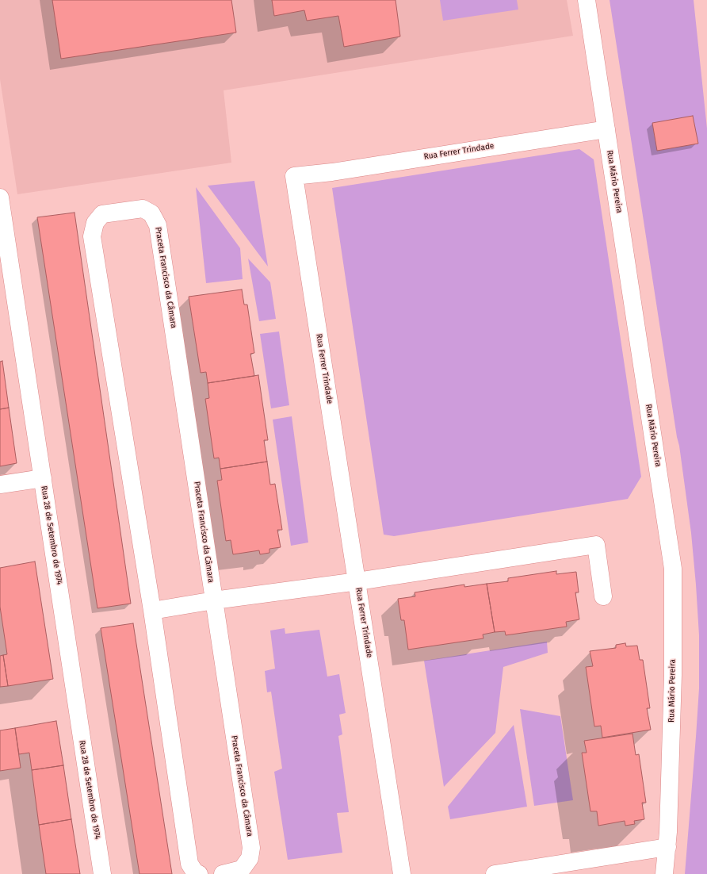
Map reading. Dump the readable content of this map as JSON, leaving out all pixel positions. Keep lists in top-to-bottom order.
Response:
{
  "streets": {
    "street": [
      "Rua Ferrer Trindade",
      "Rua Mário Pereira",
      "Praceta Francisco da Câmara",
      "Rua 28 de Setembro de 1974"
    ]
  },
  "crossings": [
    ["Rua Ferrer Trindade", "Rua Mário Pereira"]
  ]
}
